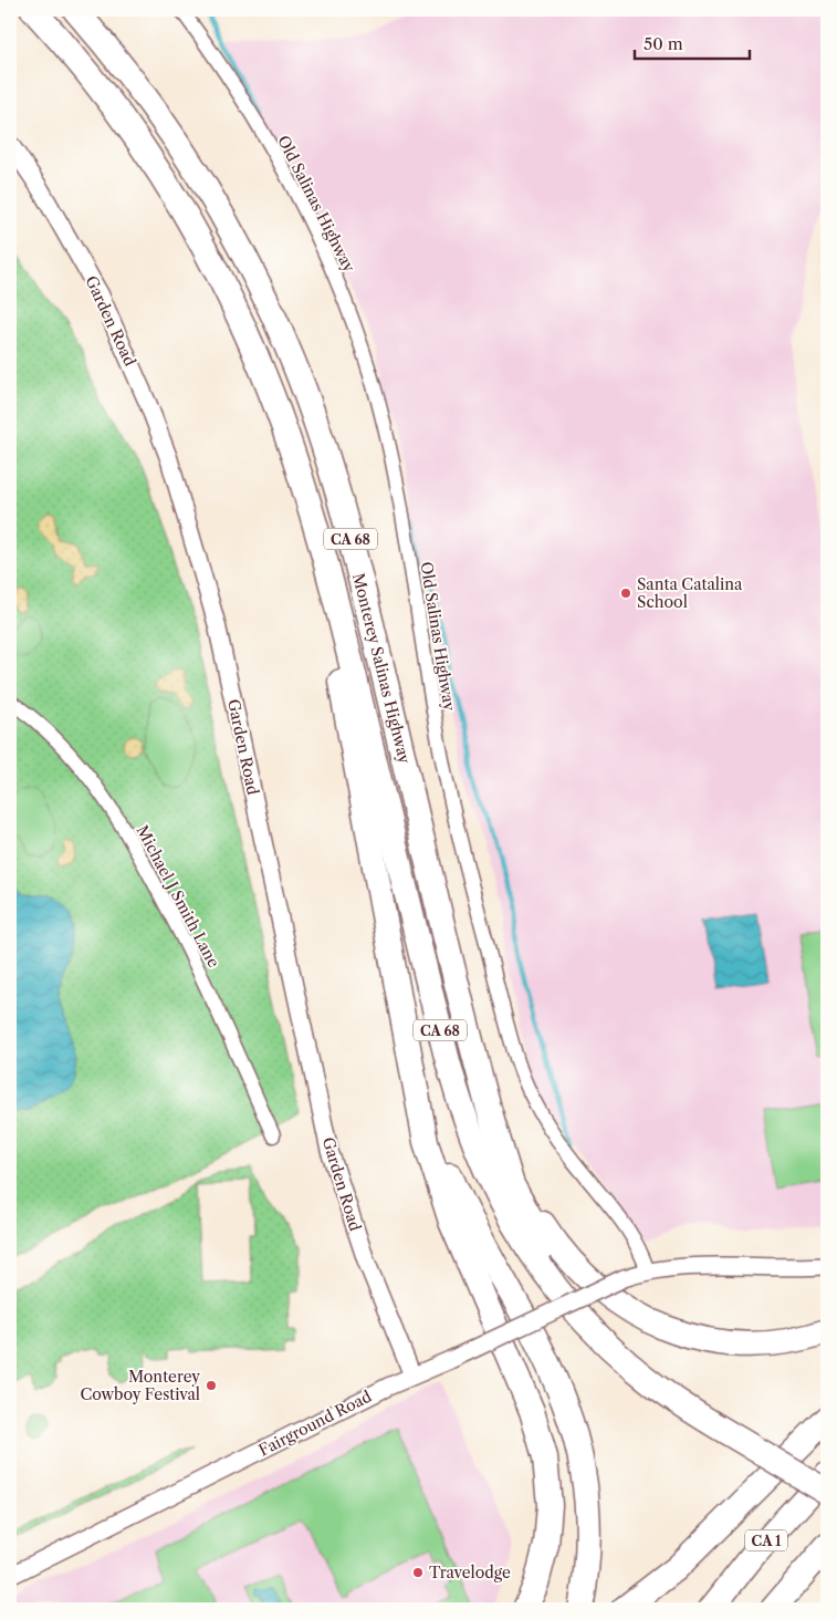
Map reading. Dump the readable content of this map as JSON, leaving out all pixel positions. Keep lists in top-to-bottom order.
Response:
{
  "streets": {
    "highway": ["CA 68", "Monterey Salinas Highway", "CA 1"],
    "street": [
      "Old Salinas Highway",
      "Garden Road",
      "Michael J Smith Lane",
      "Fairground Road"
    ]
  },
  "crossings": [
    ["Old Salinas Highway", "Fairground Road"],
    ["Garden Road", "Fairground Road"],
    ["CA 68", "Monterey Salinas Highway"]
  ],
  "places": ["Santa Catalina School", "Monterey Cowboy Festival", "Travelodge"],
  "scale_bar": "50 m"
}
